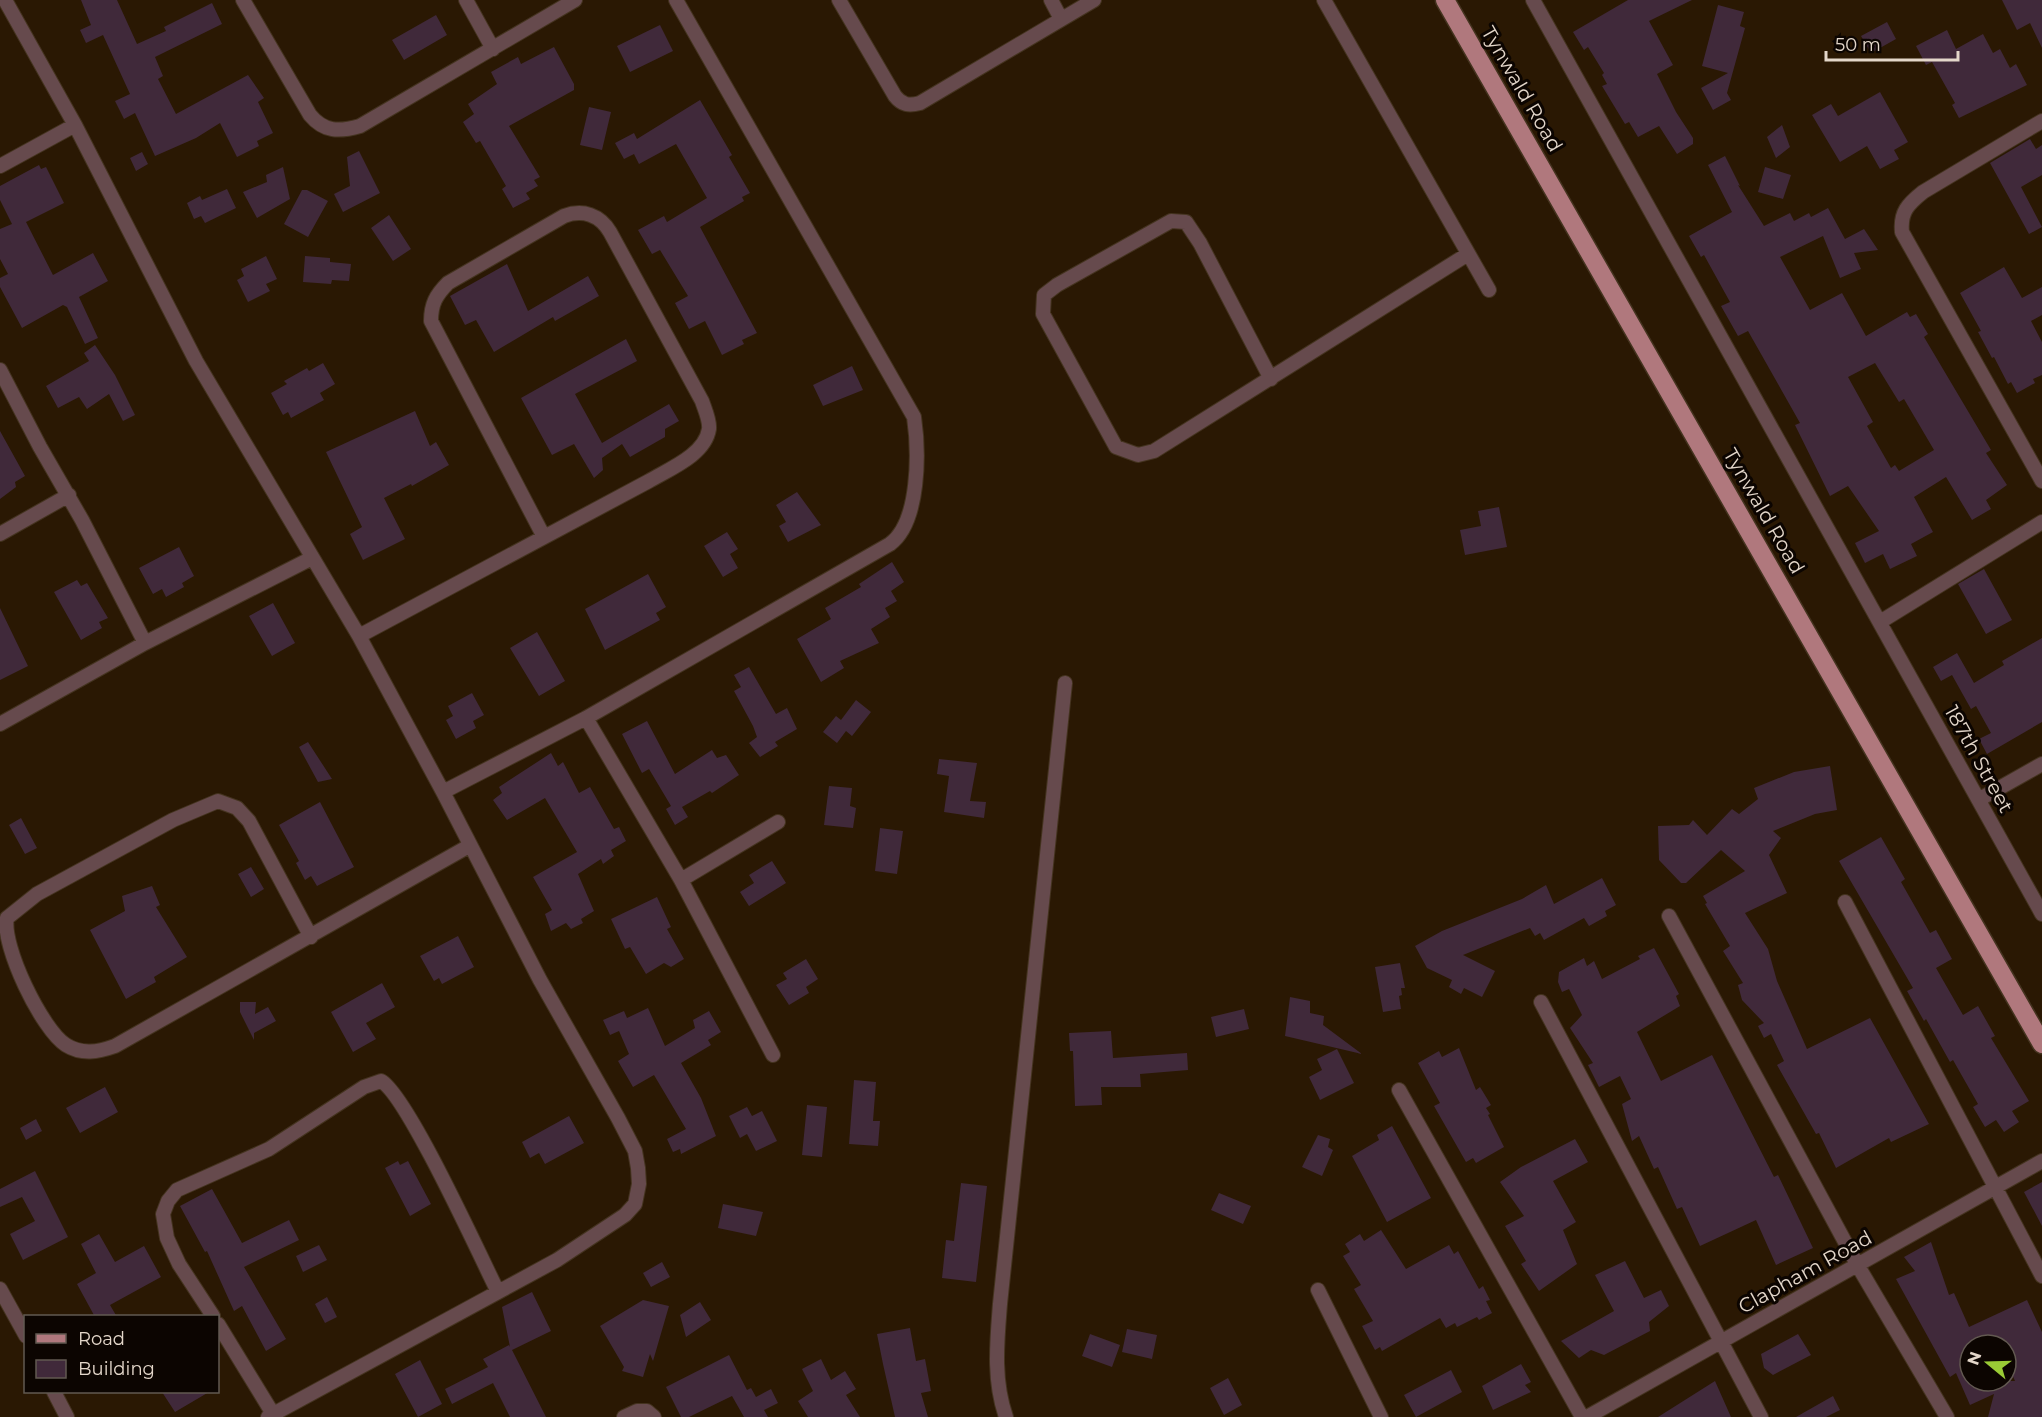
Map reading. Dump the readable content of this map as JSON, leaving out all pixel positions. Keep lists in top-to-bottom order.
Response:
{
  "streets": {
    "main road": ["Tynwald Road"],
    "street": ["187th Street", "Clapham Road"]
  },
  "legend": ["Road", "Building"],
  "scale_bar": "50 m",
  "north": "left"
}
